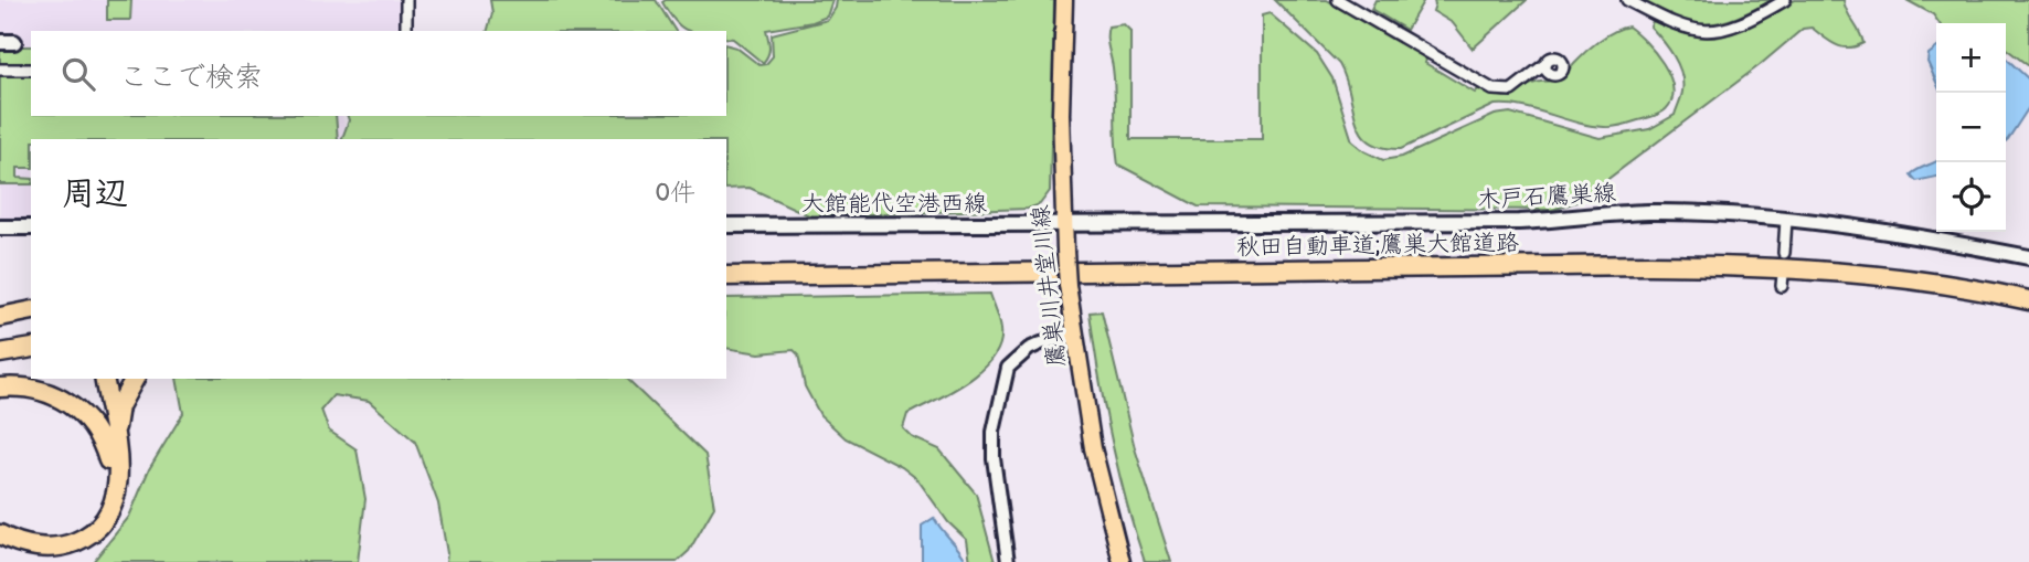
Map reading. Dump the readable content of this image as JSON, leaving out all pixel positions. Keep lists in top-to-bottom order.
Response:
{
  "streets": {
    "highway": ["秋田自動車道;鷹巣大館道路"],
    "main road": ["木戸石鷹巣線", "大館能代空港西線", "鷹巣川井堂川線"]
  },
  "crossings": [
    ["木戸石鷹巣線", "大館能代空港西線"],
    ["木戸石鷹巣線", "鷹巣川井堂川線"],
    ["大館能代空港西線", "鷹巣川井堂川線"]
  ],
  "page": {
    "map_buttons": ["+", "−"],
    "search": "ここで検索",
    "heading": ["周辺", "0件"]
  }
}
